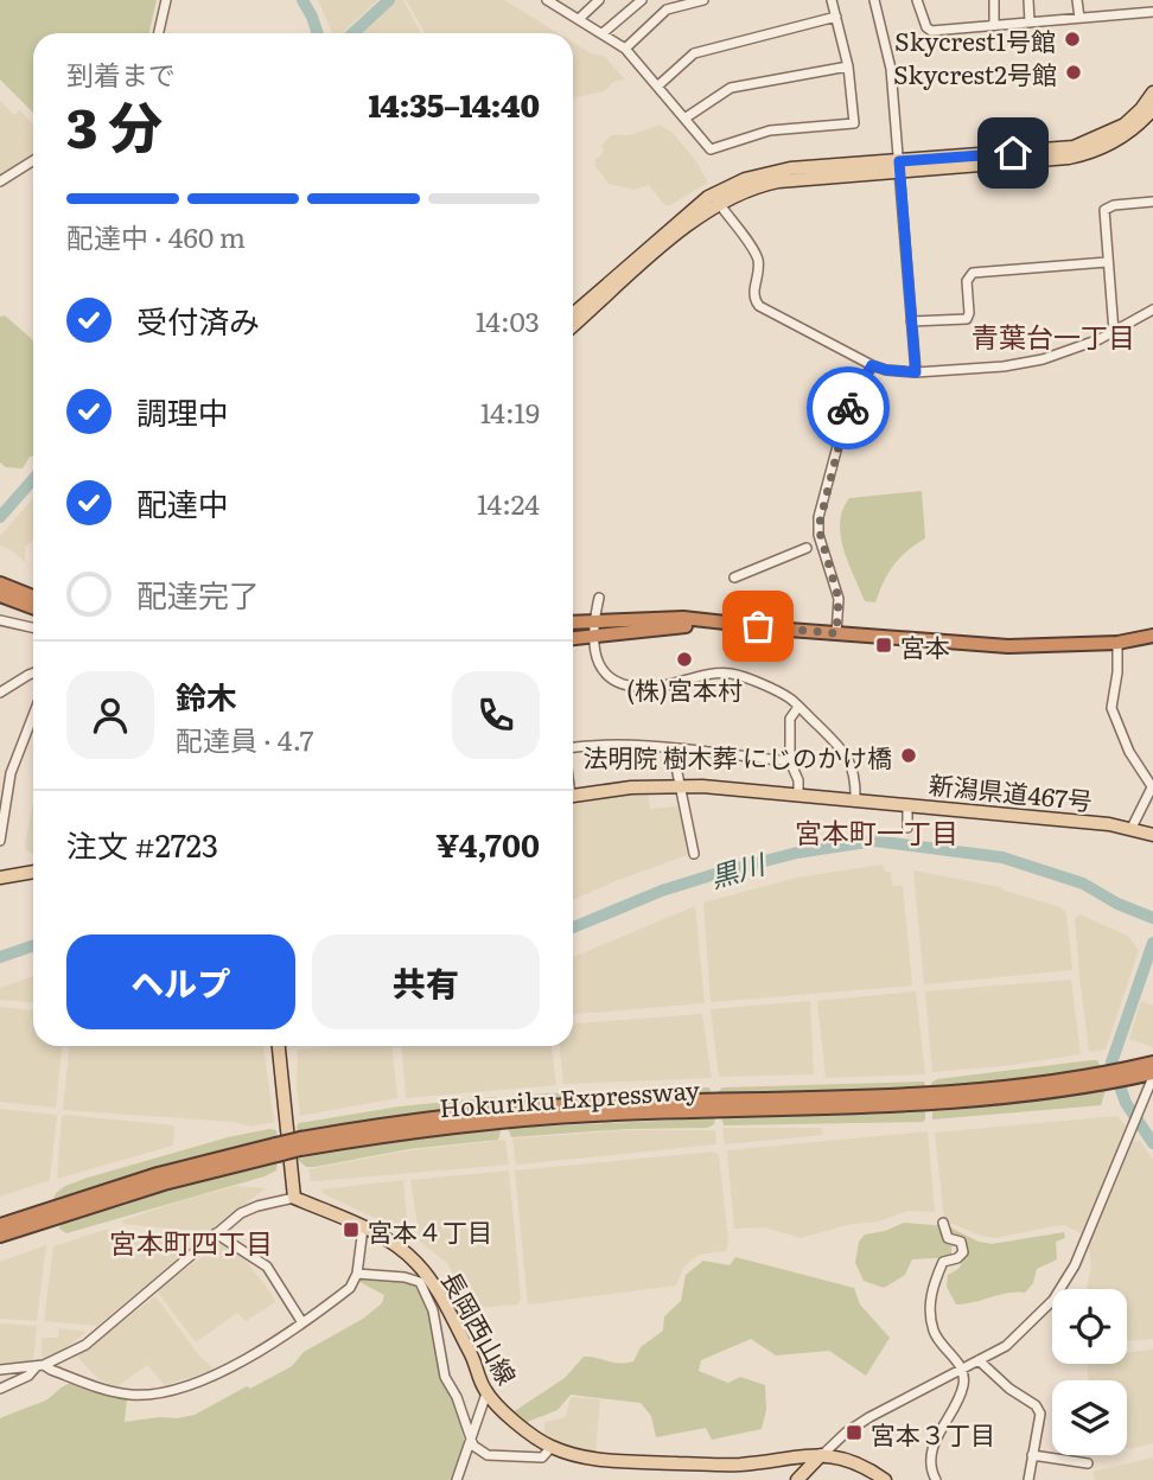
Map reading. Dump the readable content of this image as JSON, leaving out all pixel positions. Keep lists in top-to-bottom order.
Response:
{
  "streets": {
    "highway": ["Hokuriku Expressway"],
    "main road": ["新潟県道467号", "長岡西山線"]
  },
  "districts": ["青葉台一丁目", "宮本町一丁目", "宮本町四丁目"],
  "water": ["黒川"],
  "places": {
    "other": [
      "Skycrest1号館",
      "Skycrest2号館",
      "(株)宮本村",
      "法明院 樹木葬 にじのかけ橋"
    ],
    "transit": ["宮本", "宮本４丁目", "宮本３丁目"]
  },
  "page": {
    "heading": ["3 分", "到着まで", "14:35–14:40"],
    "panel": [
      "鈴木",
      "配達員 · 4.7",
      "注文 #2723",
      "¥4,700"
    ],
    "bar": "配達中 · 460 m",
    "list": [
      ["受付済み", "14:03"],
      ["調理中", "14:19"],
      ["配達中", "14:24"],
      "配達完了"
    ],
    "buttons": ["ヘルプ", "共有"]
  }
}
